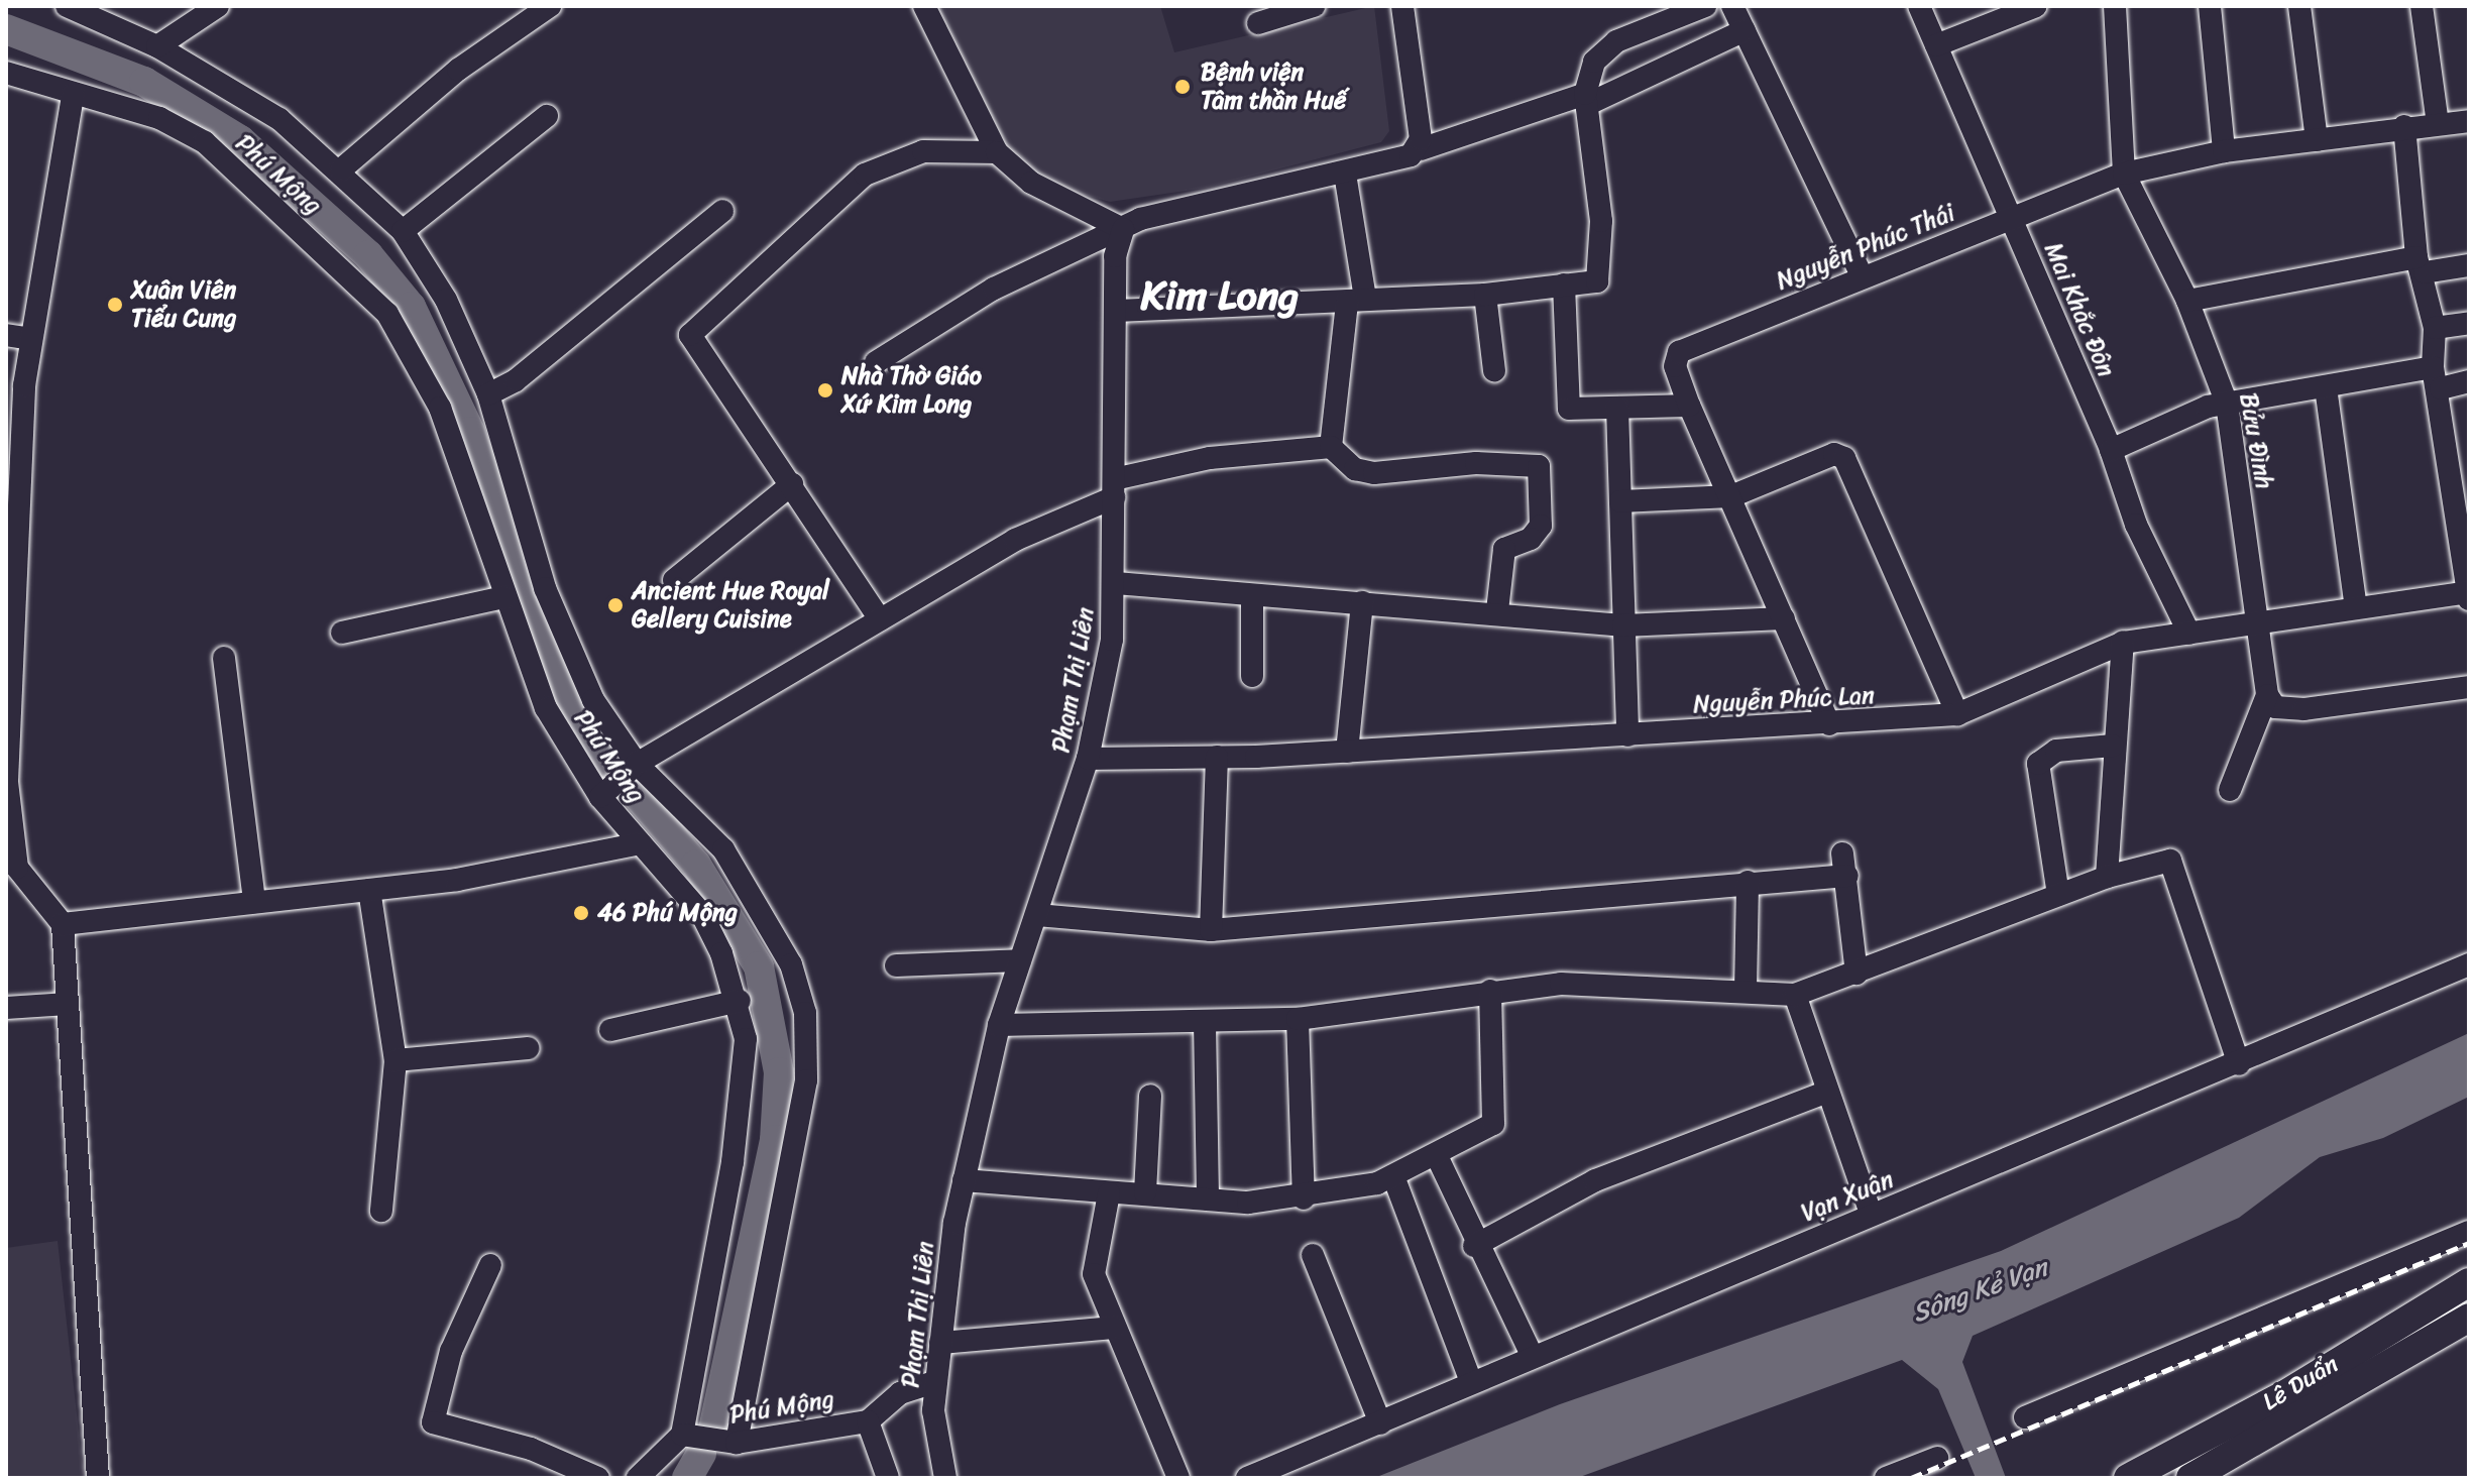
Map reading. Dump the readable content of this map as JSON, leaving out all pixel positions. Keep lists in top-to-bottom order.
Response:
{
  "streets": {
    "main road": ["Lê Duẩn"],
    "street": [
      "Phú Mộng",
      "Nguyễn Phúc Thái",
      "Mai Khắc Đôn",
      "Bửu Đình",
      "Phạm Thị Liên",
      "Nguyễn Phúc Lan",
      "Vạn Xuân"
    ]
  },
  "crossings": [
    ["Nguyễn Phúc Thái", "Mai Khắc Đôn"],
    ["Nguyễn Phúc Thái", "Bửu Đình"],
    ["Nguyễn Phúc Thái", "Nguyễn Phúc Lan"],
    ["Mai Khắc Đôn", "Nguyễn Phúc Lan"],
    ["Bửu Đình", "Nguyễn Phúc Lan"],
    ["Phạm Thị Liên", "Nguyễn Phúc Lan"]
  ],
  "districts": ["Kim Long"],
  "water": ["Sông Kẻ Vạn"],
  "places": [
    "Bệnh viện Tâm thần Huế",
    "Xuân Viên Tiểu Cung",
    "Nhà Thờ Giáo Xứ Kim Long",
    "Ancient Hue Royal Gellery Cuisine",
    "46 Phú Mộng"
  ]
}
